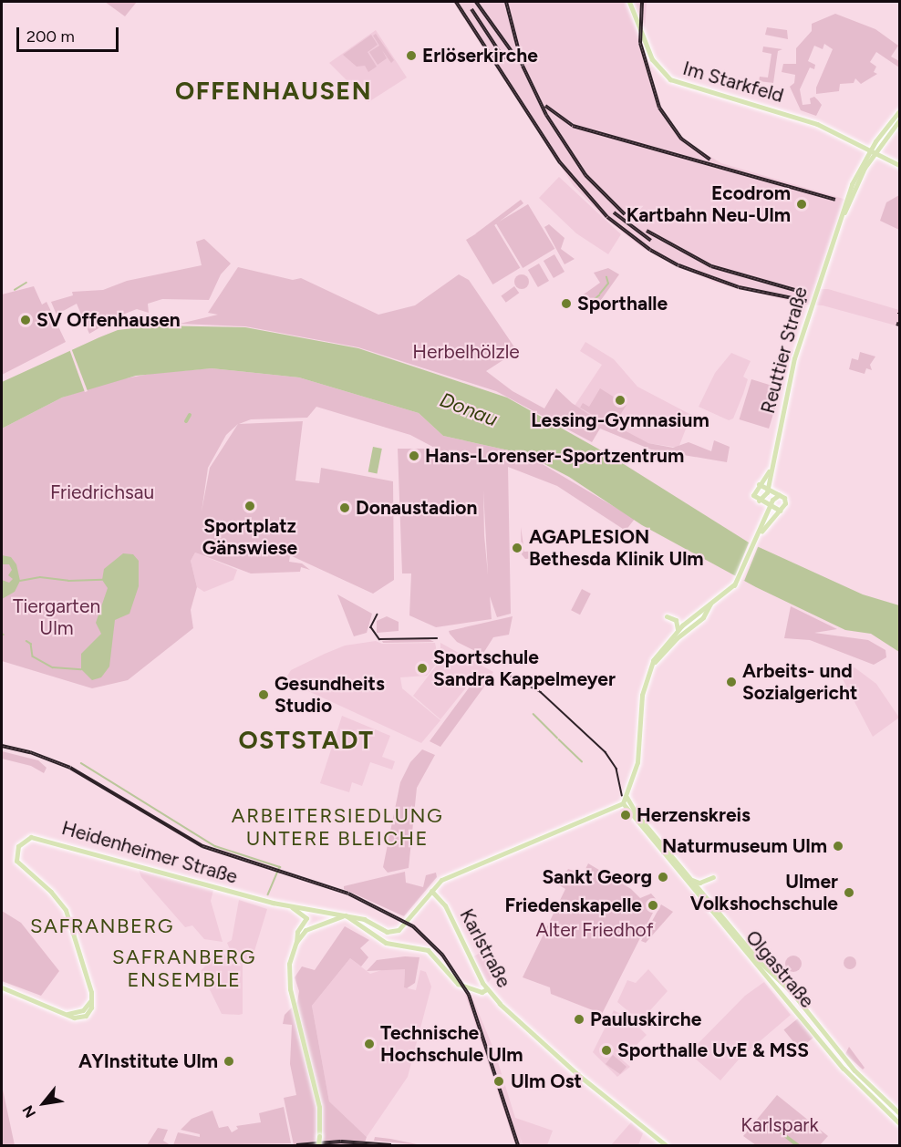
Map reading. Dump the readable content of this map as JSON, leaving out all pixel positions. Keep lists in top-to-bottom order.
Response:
{
  "streets": {
    "main road": [
      "Im Starkfeld",
      "Reuttier Straße",
      "Heidenheimer Straße",
      "Karlstraße",
      "Olgastraße"
    ]
  },
  "crossings": [
    ["Im Starkfeld", "Reuttier Straße"],
    ["Heidenheimer Straße", "Karlstraße"]
  ],
  "districts": [
    "OFFENHAUSEN",
    "OSTSTADT",
    "ARBEITERSIEDLUNG UNTERE BLEICHE",
    "SAFRANBERG",
    "SAFRANBERG ENSEMBLE"
  ],
  "water": ["Donau"],
  "parks": [
    "Herbelhölzle",
    "Friedrichsau",
    "Tiergarten Ulm",
    "Alter Friedhof",
    "Karlspark"
  ],
  "places": [
    "Erlöserkirche",
    "Ecodrom Kartbahn Neu-Ulm",
    "Sporthalle",
    "SV Offenhausen",
    "Lessing-Gymnasium",
    "Hans-Lorenser-Sportzentrum",
    "Sportplatz Gänswiese",
    "Donaustadion",
    "AGAPLESION Bethesda Klinik Ulm",
    "Sportschule Sandra Kappelmeyer",
    "Arbeits- und Sozialgericht",
    "Gesundheits Studio",
    "Herzenskreis",
    "Naturmuseum Ulm",
    "Sankt Georg",
    "Ulmer Volkshochschule",
    "Friedenskapelle",
    "Pauluskirche",
    "Technische Hochschule Ulm",
    "Sporthalle UvE & MSS",
    "AYInstitute Ulm",
    "Ulm Ost"
  ],
  "scale_bar": "200 m",
  "north": "bottom left"
}
